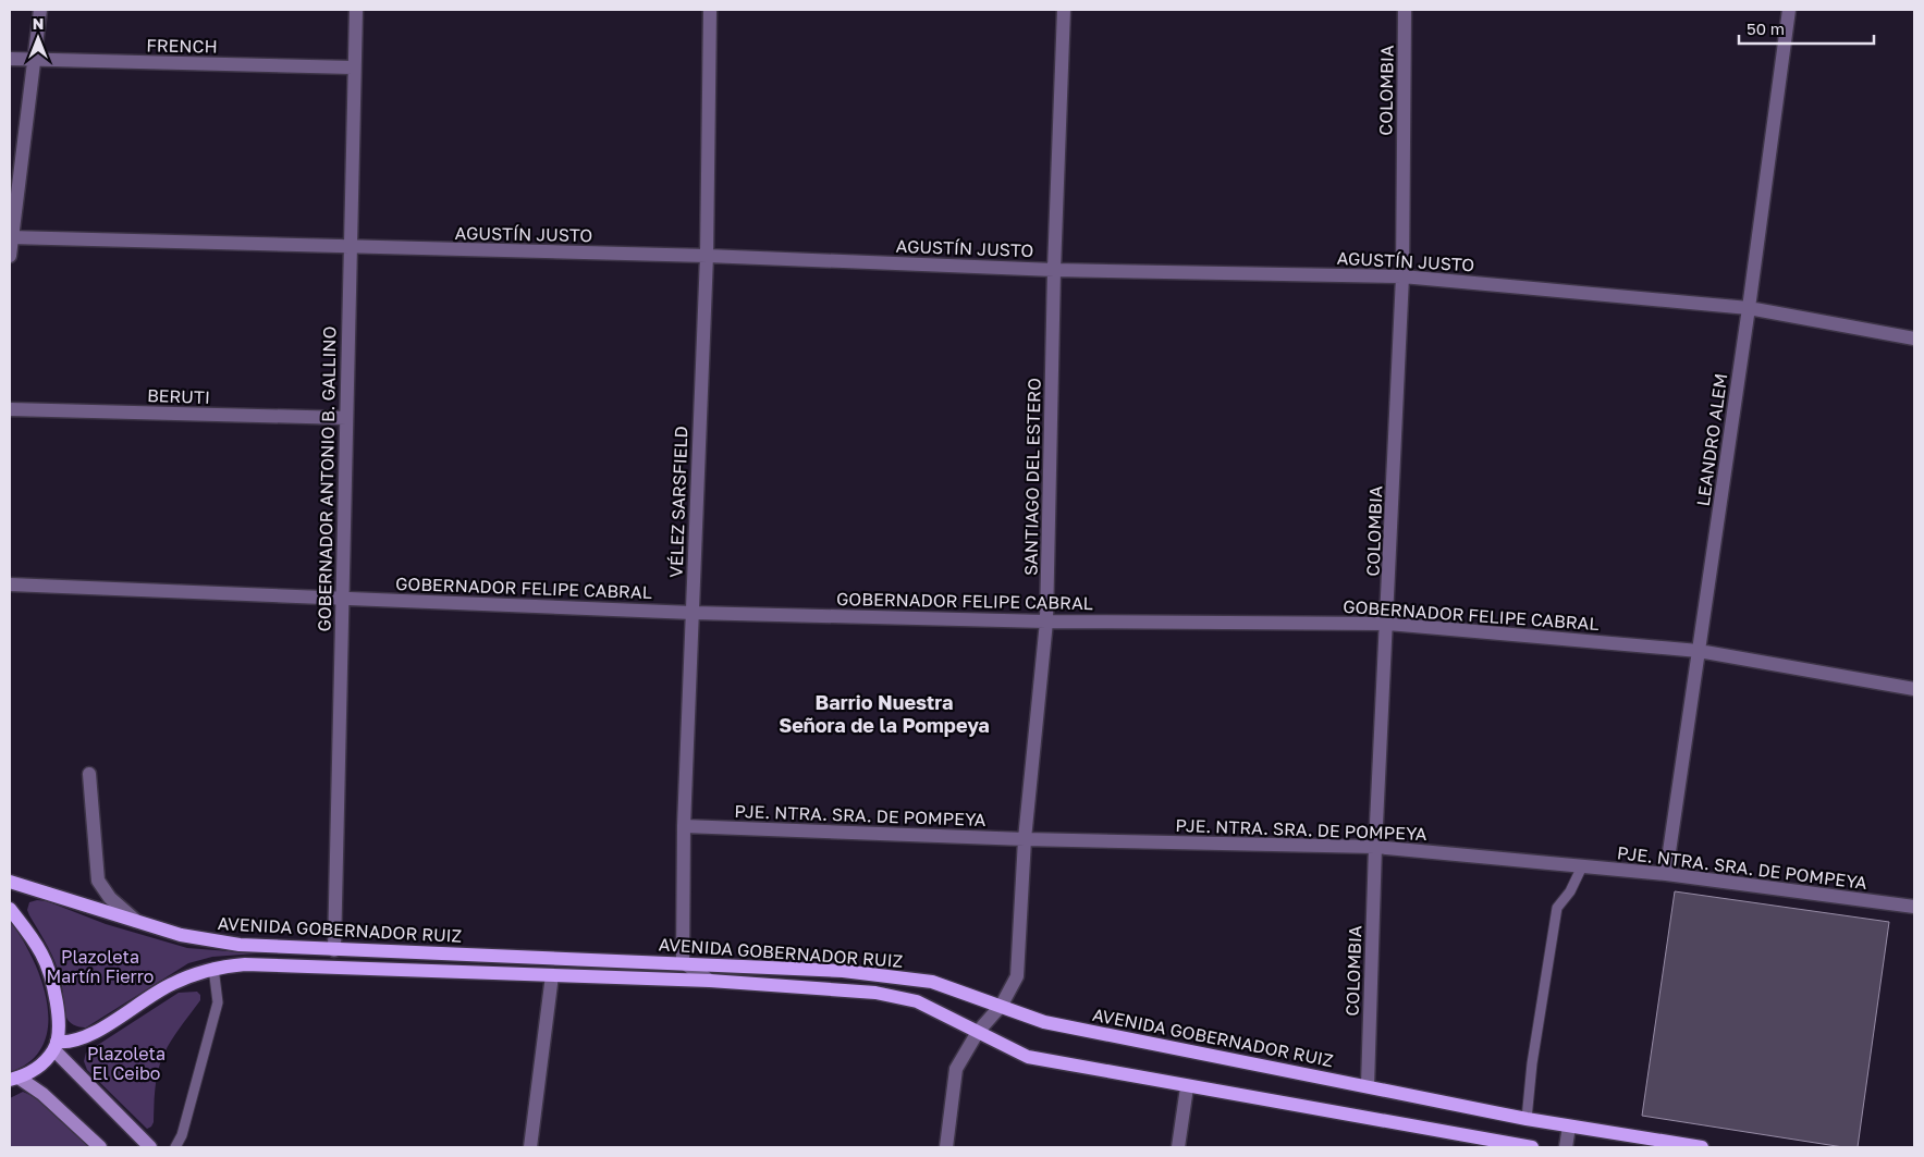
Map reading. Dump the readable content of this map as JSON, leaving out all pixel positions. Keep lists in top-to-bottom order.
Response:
{
  "streets": {
    "main road": ["AVENIDA GOBERNADOR RUIZ"],
    "street": [
      "FRENCH",
      "COLOMBIA",
      "AGUSTÍN JUSTO",
      "BERUTI",
      "LEANDRO ALEM",
      "SANTIAGO DEL ESTERO",
      "GOBERNADOR ANTONIO B. GALLINO",
      "VÉLEZ SARSFIELD",
      "GOBERNADOR FELIPE CABRAL",
      "PJE. NTRA. SRA. DE POMPEYA"
    ]
  },
  "crossings": [
    ["FRENCH", "GOBERNADOR ANTONIO B. GALLINO"],
    ["COLOMBIA", "AGUSTÍN JUSTO"],
    ["COLOMBIA", "GOBERNADOR FELIPE CABRAL"],
    ["COLOMBIA", "PJE. NTRA. SRA. DE POMPEYA"],
    ["COLOMBIA", "AVENIDA GOBERNADOR RUIZ"],
    ["AGUSTÍN JUSTO", "LEANDRO ALEM"],
    ["AGUSTÍN JUSTO", "SANTIAGO DEL ESTERO"],
    ["AGUSTÍN JUSTO", "GOBERNADOR ANTONIO B. GALLINO"],
    ["AGUSTÍN JUSTO", "VÉLEZ SARSFIELD"],
    ["BERUTI", "GOBERNADOR ANTONIO B. GALLINO"],
    ["LEANDRO ALEM", "GOBERNADOR FELIPE CABRAL"],
    ["LEANDRO ALEM", "PJE. NTRA. SRA. DE POMPEYA"],
    ["SANTIAGO DEL ESTERO", "GOBERNADOR FELIPE CABRAL"],
    ["SANTIAGO DEL ESTERO", "PJE. NTRA. SRA. DE POMPEYA"],
    ["SANTIAGO DEL ESTERO", "AVENIDA GOBERNADOR RUIZ"],
    ["GOBERNADOR ANTONIO B. GALLINO", "GOBERNADOR FELIPE CABRAL"],
    ["GOBERNADOR ANTONIO B. GALLINO", "AVENIDA GOBERNADOR RUIZ"],
    ["VÉLEZ SARSFIELD", "GOBERNADOR FELIPE CABRAL"],
    ["VÉLEZ SARSFIELD", "PJE. NTRA. SRA. DE POMPEYA"],
    ["VÉLEZ SARSFIELD", "AVENIDA GOBERNADOR RUIZ"]
  ],
  "districts": ["Barrio Nuestra Señora de la Pompeya"],
  "parks": ["Plazoleta Martín Fierro", "Plazoleta El Ceibo"],
  "scale_bar": "50 m",
  "north": "top"
}
